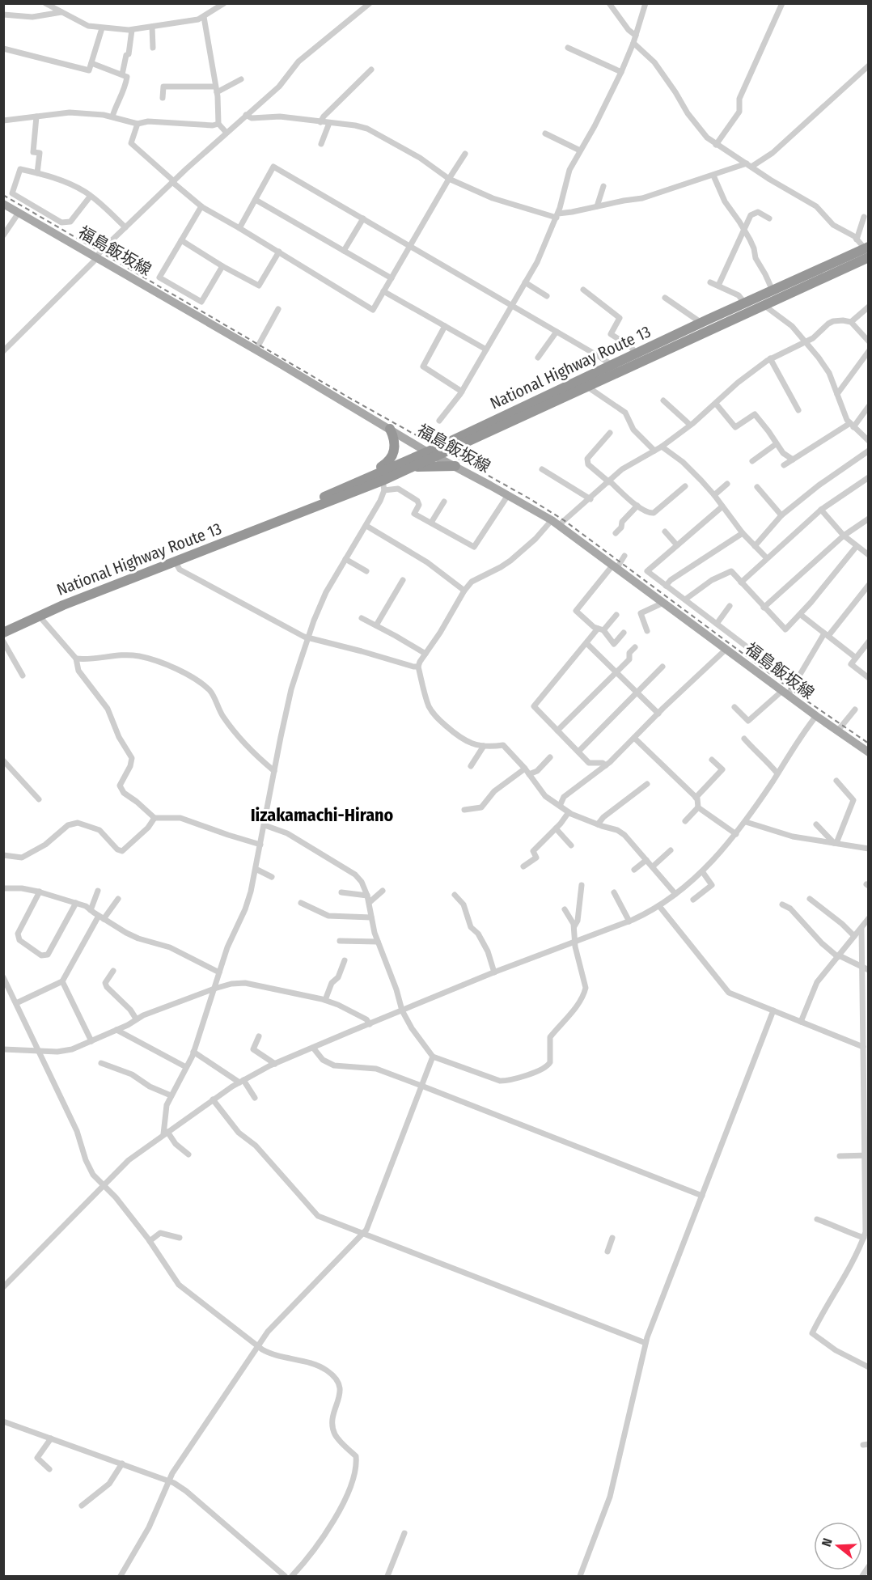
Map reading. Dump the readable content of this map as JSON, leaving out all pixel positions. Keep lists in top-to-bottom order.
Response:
{
  "streets": {
    "highway": ["National Highway Route 13"],
    "main road": ["福島飯坂線"]
  },
  "crossings": [
    ["福島飯坂線", "National Highway Route 13"]
  ],
  "districts": ["Iizakamachi-Hirano"],
  "north": "left"
}
